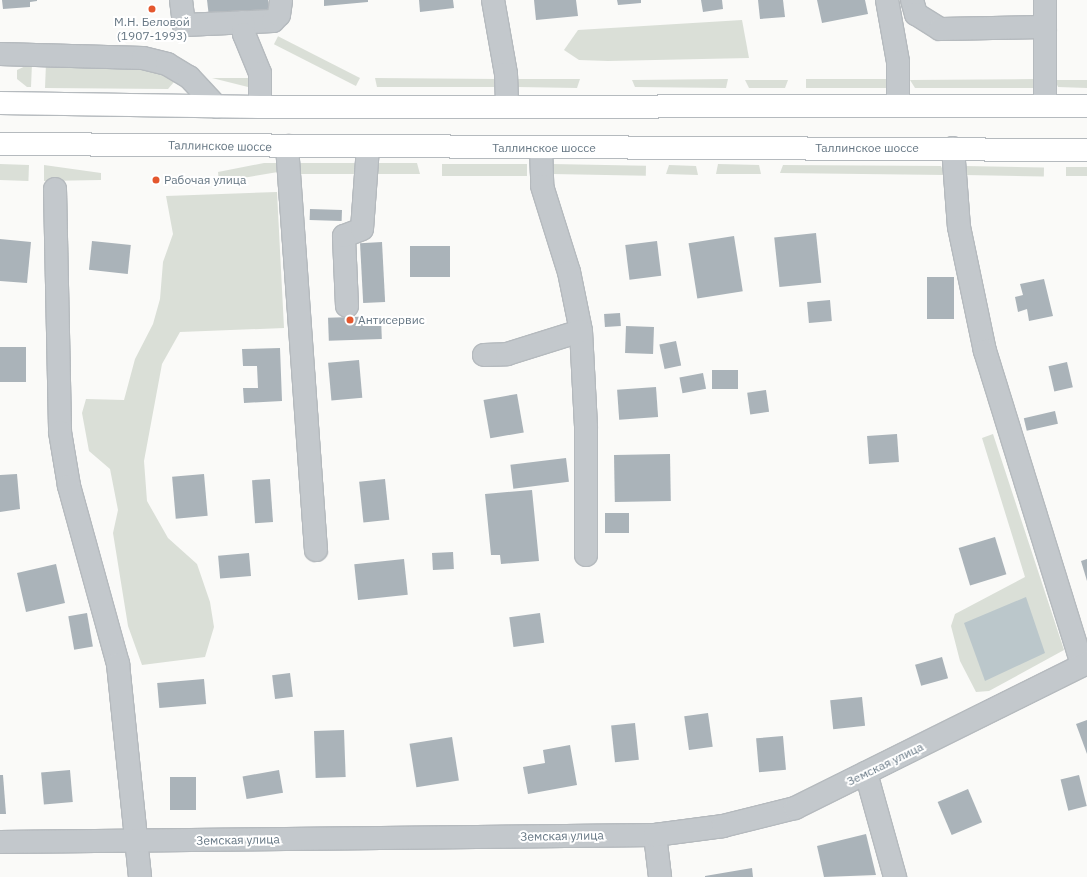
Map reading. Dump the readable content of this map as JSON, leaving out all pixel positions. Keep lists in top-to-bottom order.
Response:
{
  "streets": {
    "main road": ["Таллинское шоссе"],
    "street": ["Земская улица"]
  },
  "places": ["М.Н. Беловой (1907-1993)", "Рабочая улица", "Антисервис"]
}
